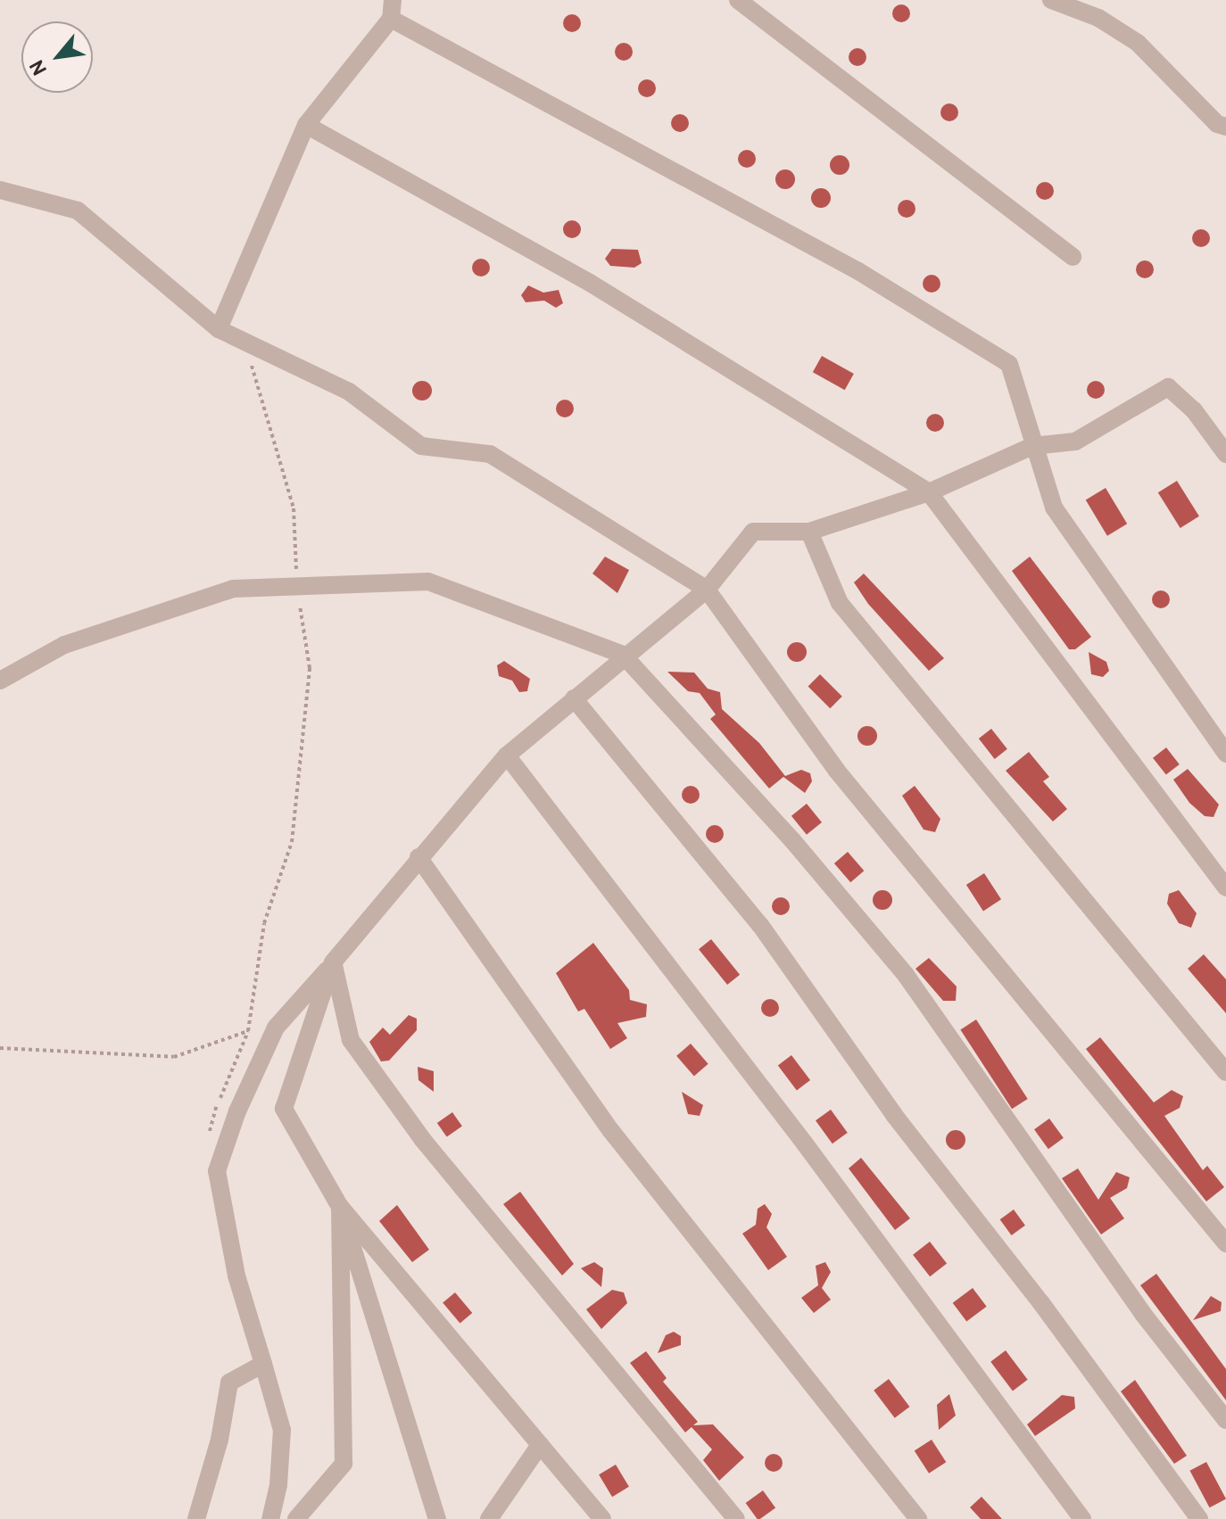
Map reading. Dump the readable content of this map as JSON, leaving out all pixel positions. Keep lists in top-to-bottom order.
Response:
{
  "north": "bottom left"
}
